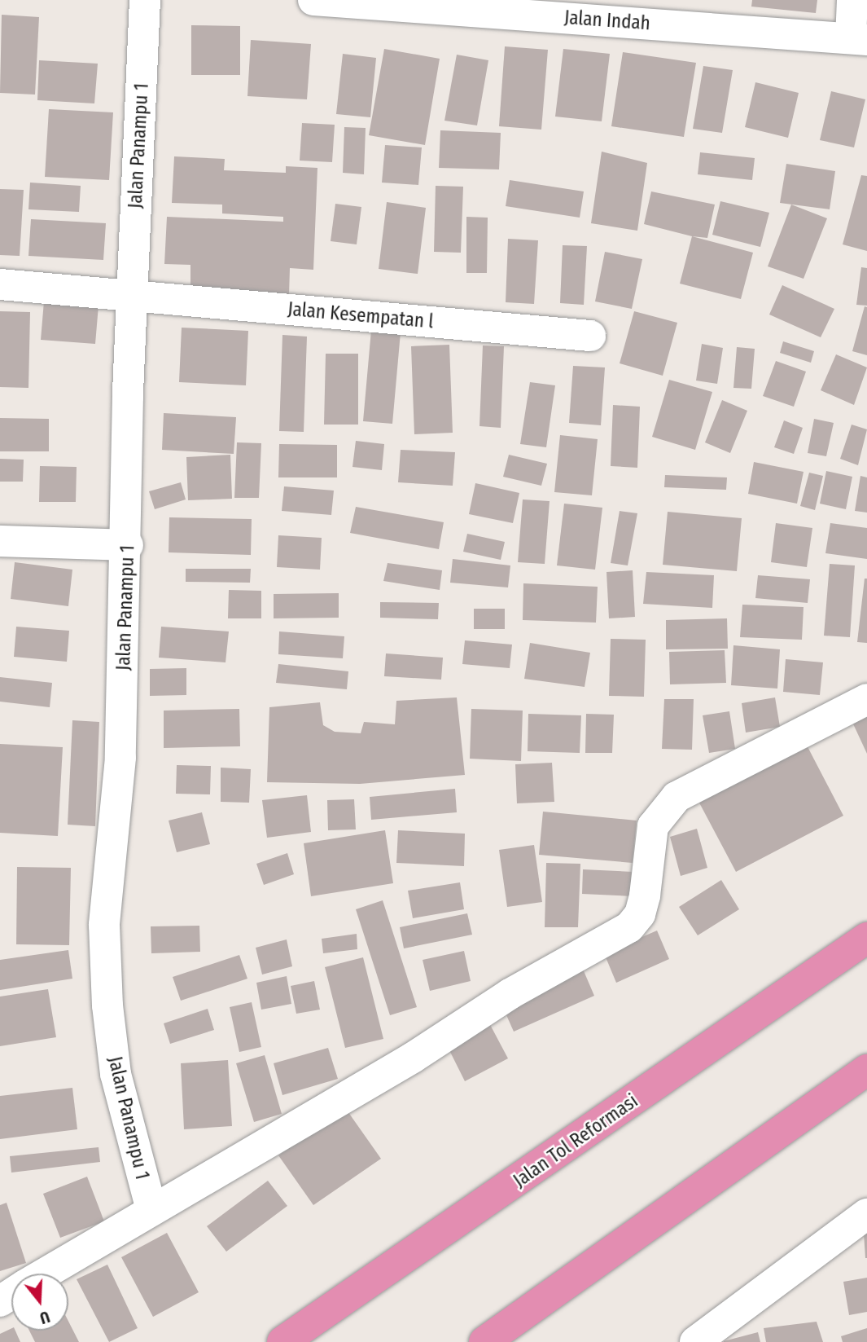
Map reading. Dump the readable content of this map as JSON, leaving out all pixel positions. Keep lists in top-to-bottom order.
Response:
{
  "streets": {
    "highway": ["Jalan Tol Reformasi"],
    "street": ["Jalan Indah", "Jalan Panampu 1", "Jalan Kesempatan l"]
  },
  "crossings": [
    ["Jalan Panampu 1", "Jalan Kesempatan l"]
  ],
  "north": "bottom"
}
